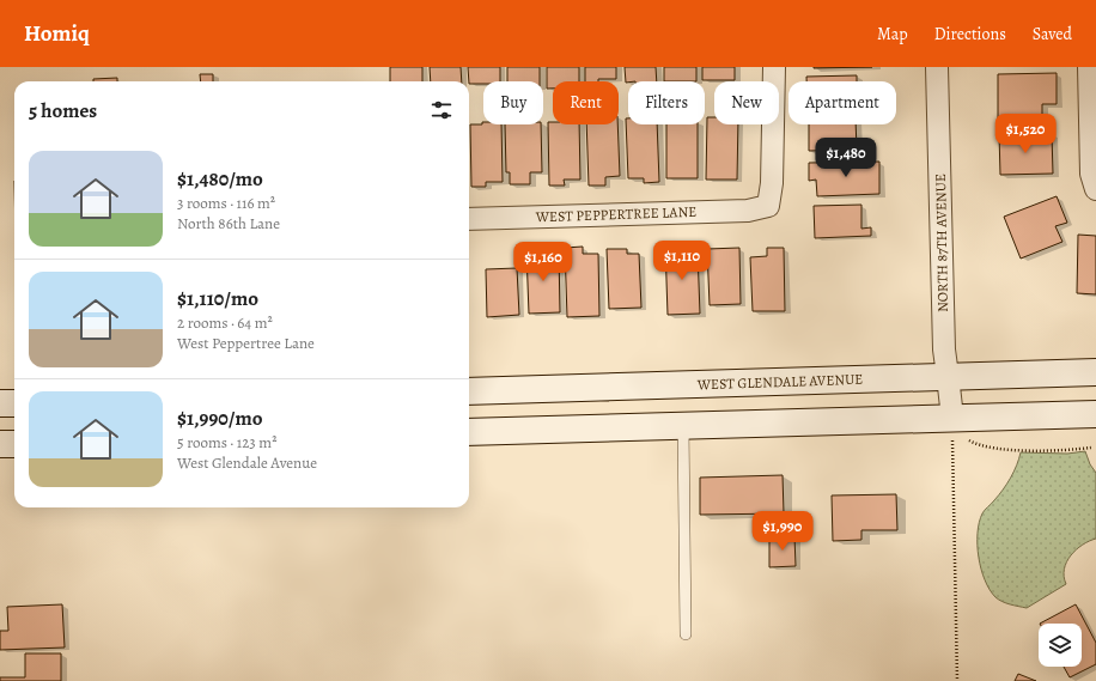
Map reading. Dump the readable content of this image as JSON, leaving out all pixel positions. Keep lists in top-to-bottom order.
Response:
{
  "streets": {
    "main road": ["WEST GLENDALE AVENUE"],
    "street": ["WEST PEPPERTREE LANE", "NORTH 87TH AVENUE"]
  },
  "crossings": [
    ["NORTH 87TH AVENUE", "WEST GLENDALE AVENUE"]
  ],
  "page": {
    "header": "Homiq",
    "nav": ["Map", "Directions", "Saved"],
    "chip": [
      "Buy",
      "Rent",
      "Filters",
      "New",
      "Apartment"
    ],
    "heading": "5 homes",
    "price": [
      "$1,520",
      "$1,480",
      "$1,110",
      "$1,160",
      "$1,990"
    ],
    "list": [
      {
        "name": "$1,480/mo",
        "note": "3 rooms · 116 m² · North 86th Lane"
      },
      {
        "name": "$1,110/mo",
        "note": "2 rooms · 64 m² · West Peppertree Lane"
      },
      {
        "name": "$1,990/mo",
        "note": "5 rooms · 123 m² · West Glendale Avenue"
      }
    ]
  }
}
